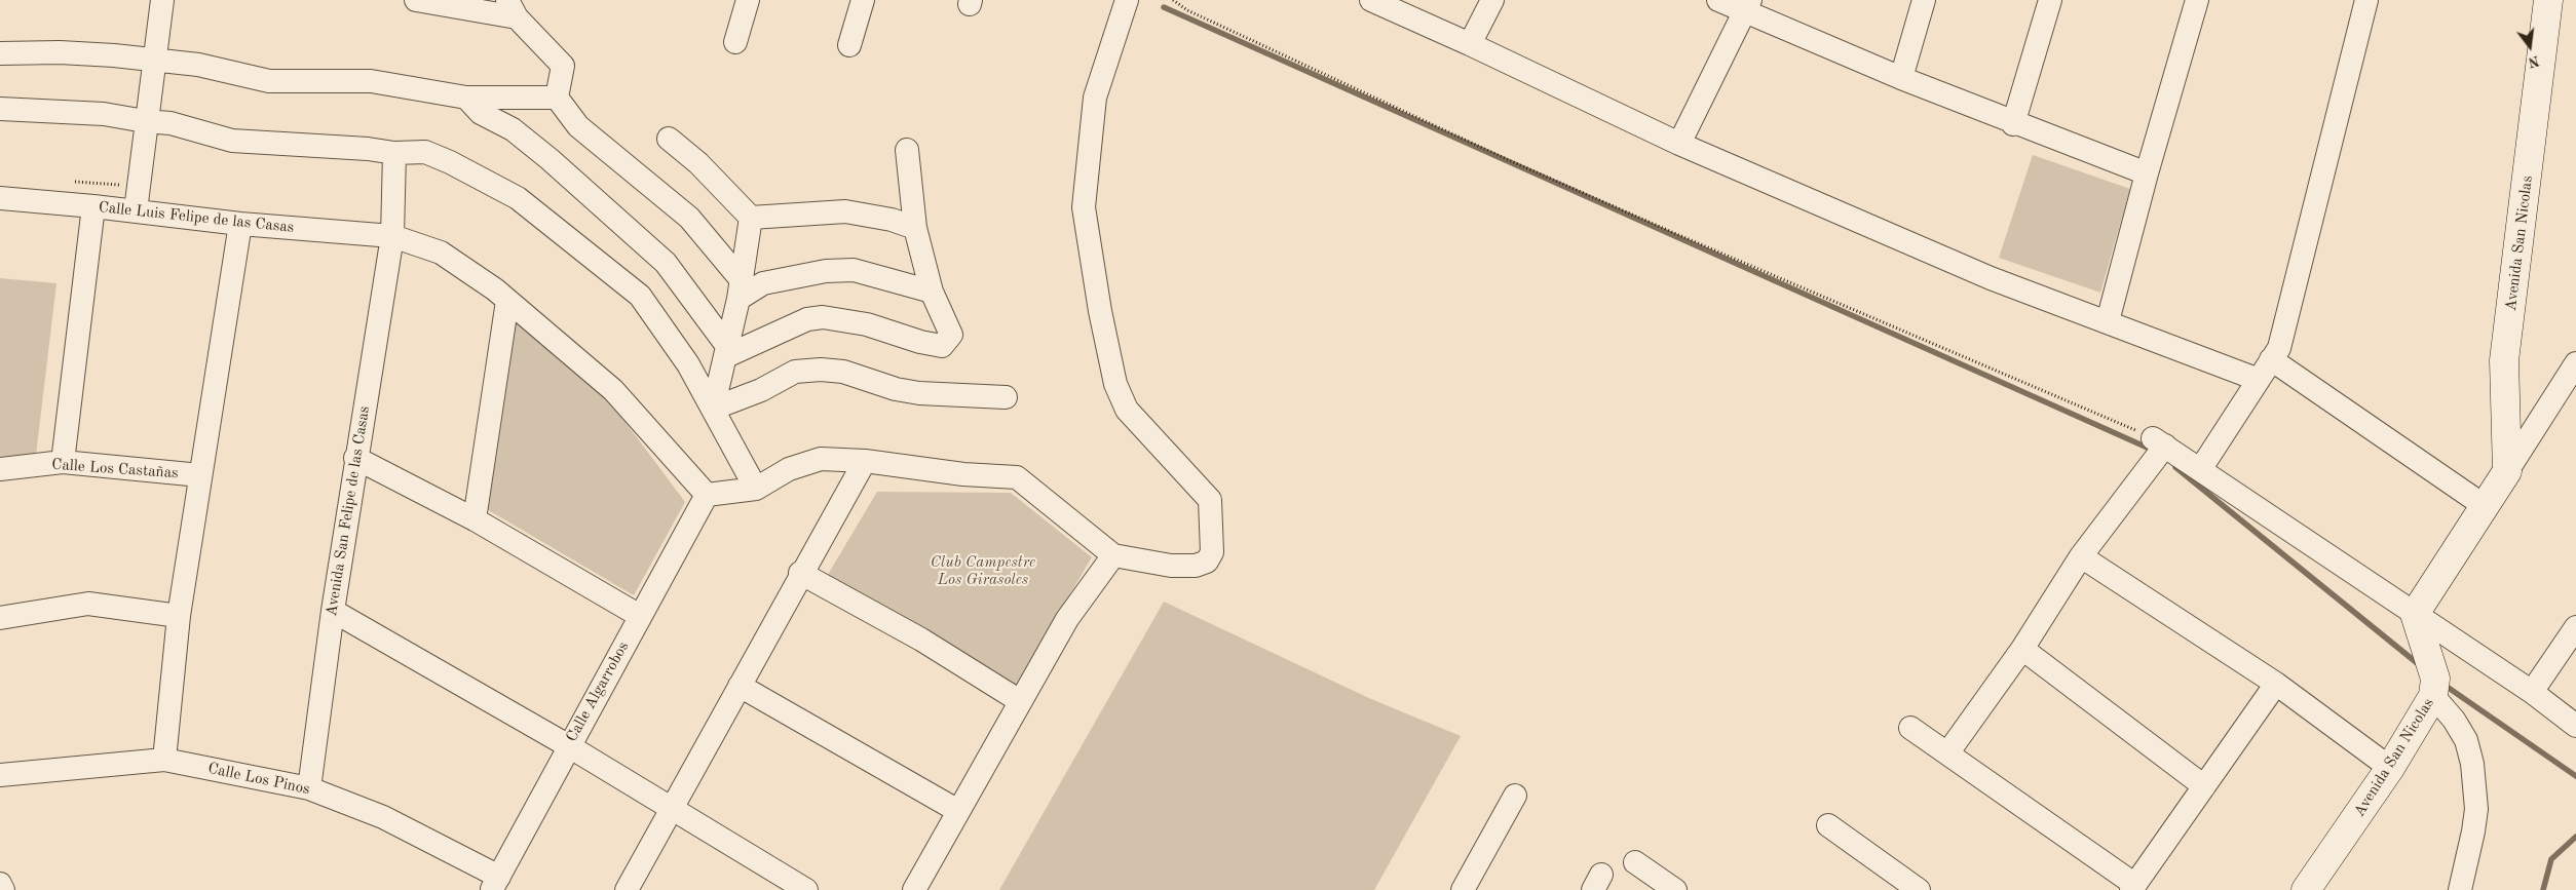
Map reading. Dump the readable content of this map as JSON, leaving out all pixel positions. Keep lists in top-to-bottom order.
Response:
{
  "streets": {
    "street": [
      "Calle Luis Felipe de las Casas",
      "Avenida San Nicolas",
      "Calle Los Castañas",
      "Avenida San Felipe de las Casas",
      "Calle Algarrobos",
      "Calle Los Pinos"
    ]
  },
  "crossings": [
    ["Calle Luis Felipe de las Casas", "Avenida San Felipe de las Casas"],
    ["Calle Luis Felipe de las Casas", "Calle Algarrobos"],
    ["Avenida San Felipe de las Casas", "Calle Los Pinos"],
    ["Calle Algarrobos", "Calle Los Pinos"]
  ],
  "parks": ["Club Campestre Los Girasoles"],
  "north": "bottom"
}
